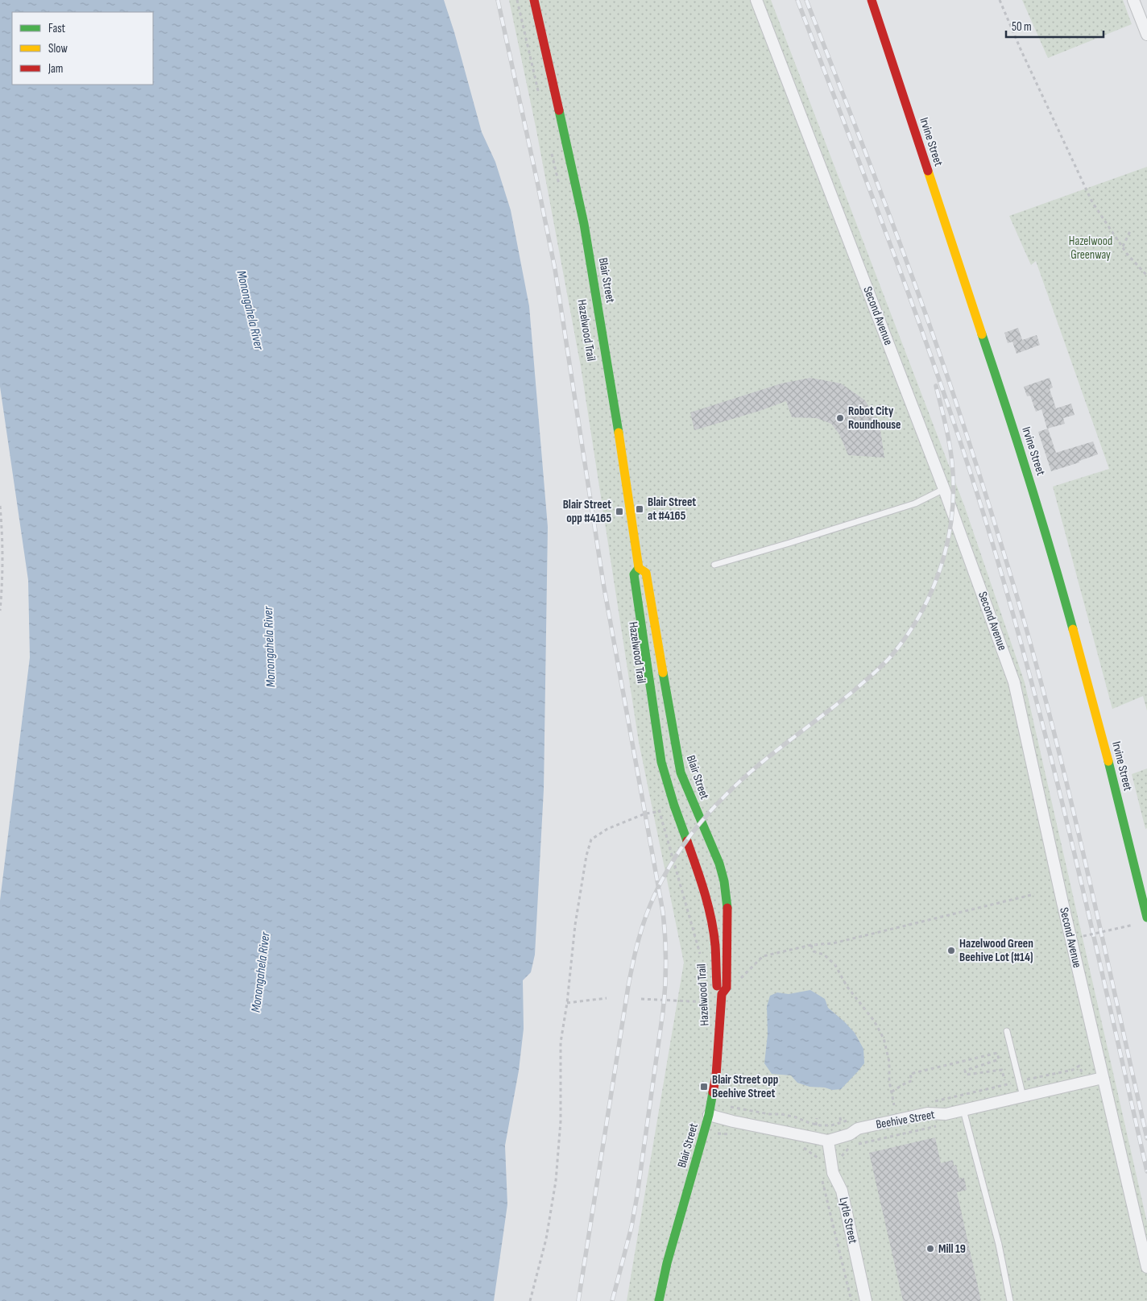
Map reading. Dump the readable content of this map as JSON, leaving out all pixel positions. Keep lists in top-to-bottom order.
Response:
{
  "streets": {
    "street": [
      "Irvine Street",
      "Blair Street",
      "Second Avenue",
      "Beehive Street",
      "Lytle Street"
    ],
    "path": ["Hazelwood Trail"]
  },
  "crossings": [
    ["Blair Street", "Beehive Street"],
    ["Second Avenue", "Beehive Street"],
    ["Beehive Street", "Lytle Street"]
  ],
  "water": ["Monongahela River"],
  "parks": ["Hazelwood Greenway"],
  "places": {
    "other": ["Robot City Roundhouse", "Hazelwood Green Beehive Lot (#14)", "Mill 19"],
    "transit": ["Blair Street at #4165", "Blair Street opp #4165", "Blair Street opp Beehive Street"]
  },
  "legend": ["Fast", "Slow", "Jam"],
  "scale_bar": "50 m"
}
